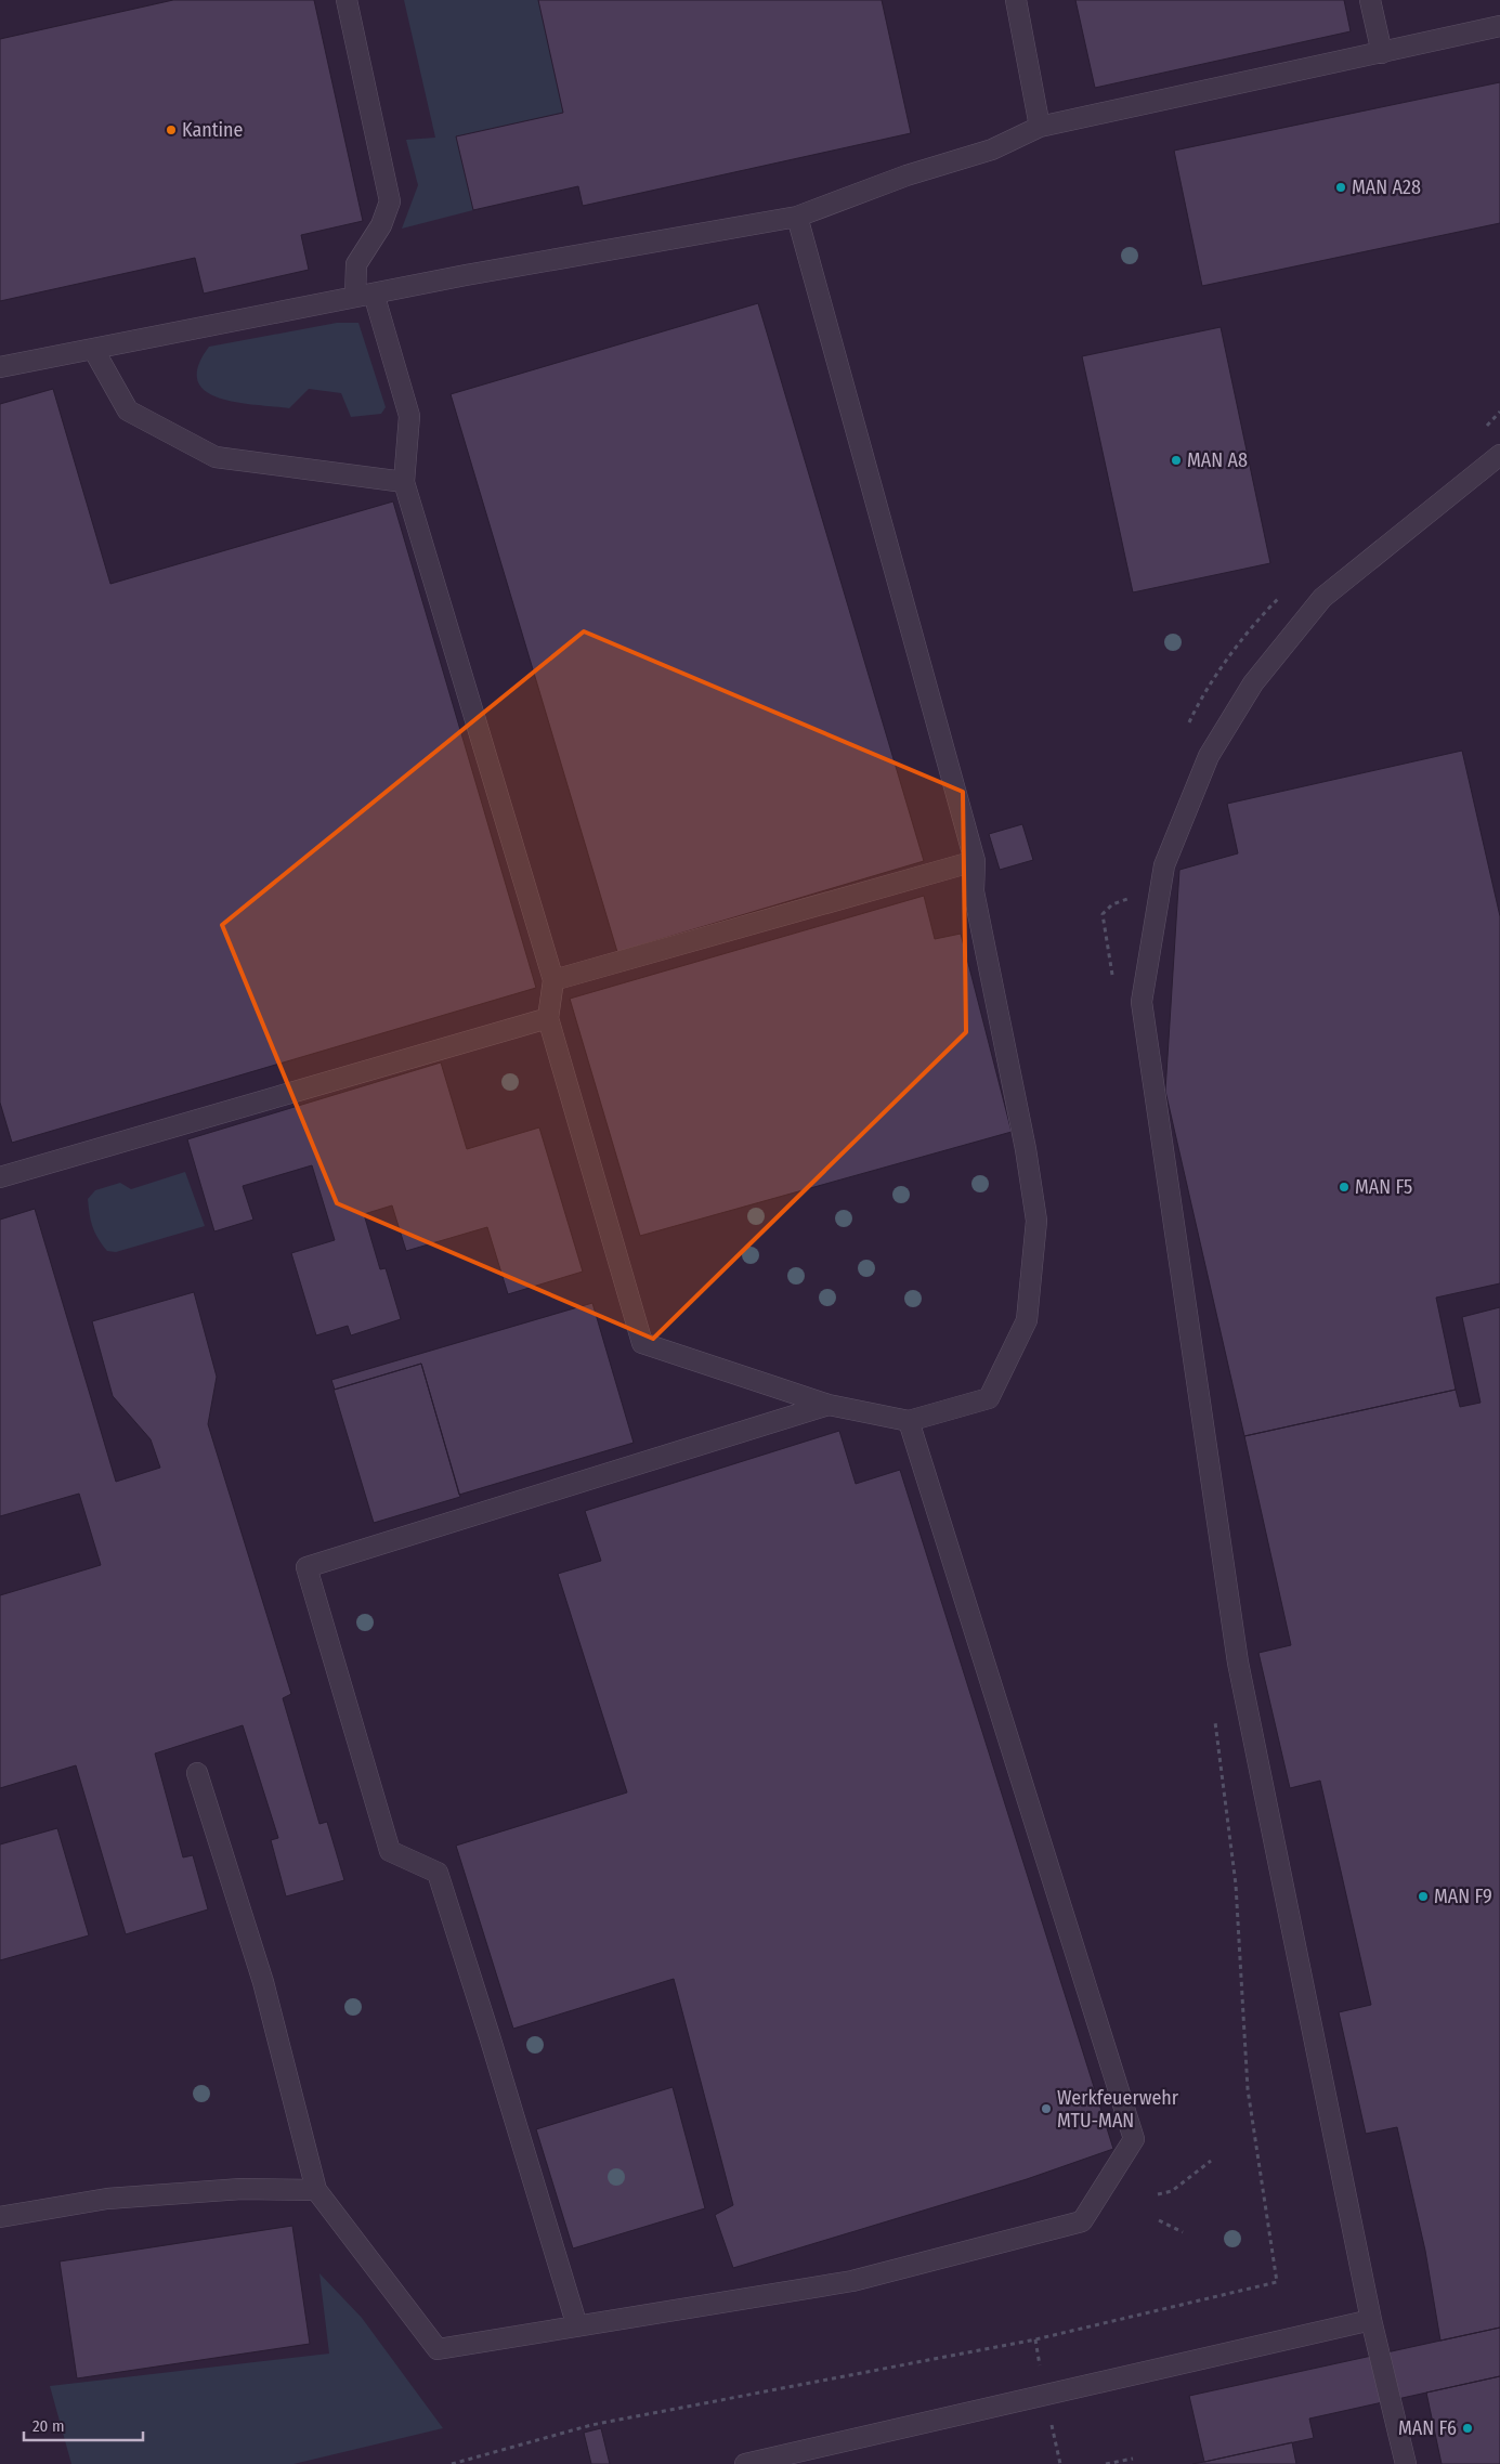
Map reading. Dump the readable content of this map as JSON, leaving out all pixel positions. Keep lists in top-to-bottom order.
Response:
{
  "places": [
    "Kantine",
    "MAN A28",
    "MAN A8",
    "MAN F5",
    "MAN F9",
    "Werkfeuerwehr MTU-MAN",
    "MAN F6"
  ],
  "scale_bar": "20 m"
}
